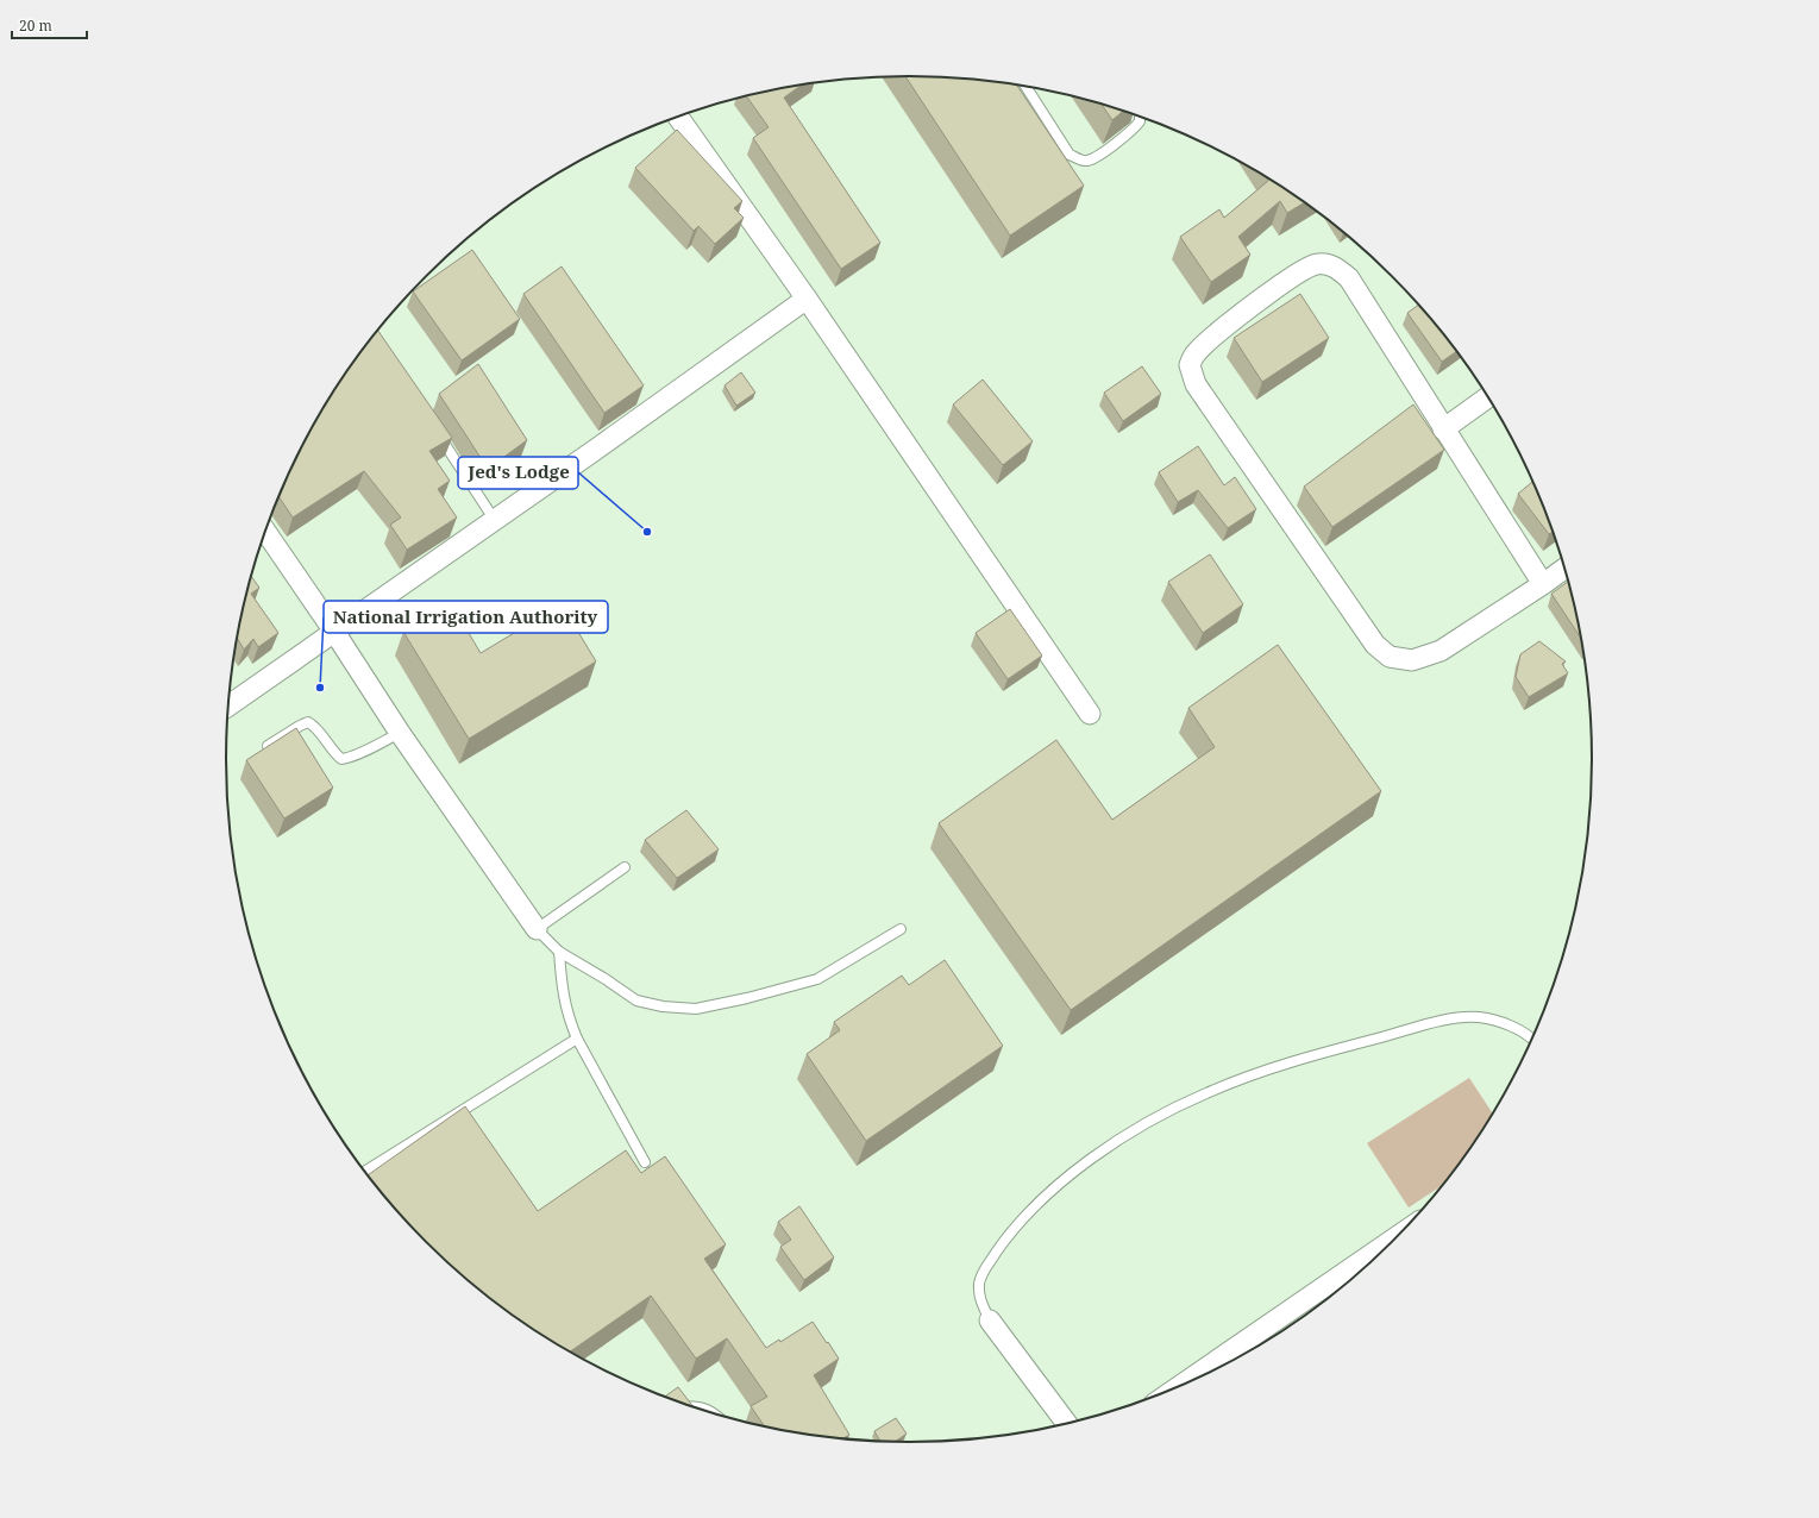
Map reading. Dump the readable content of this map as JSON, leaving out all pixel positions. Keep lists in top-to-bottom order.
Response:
{
  "places": ["Jed's Lodge", "National Irrigation Authority"],
  "scale_bar": "20 m"
}
